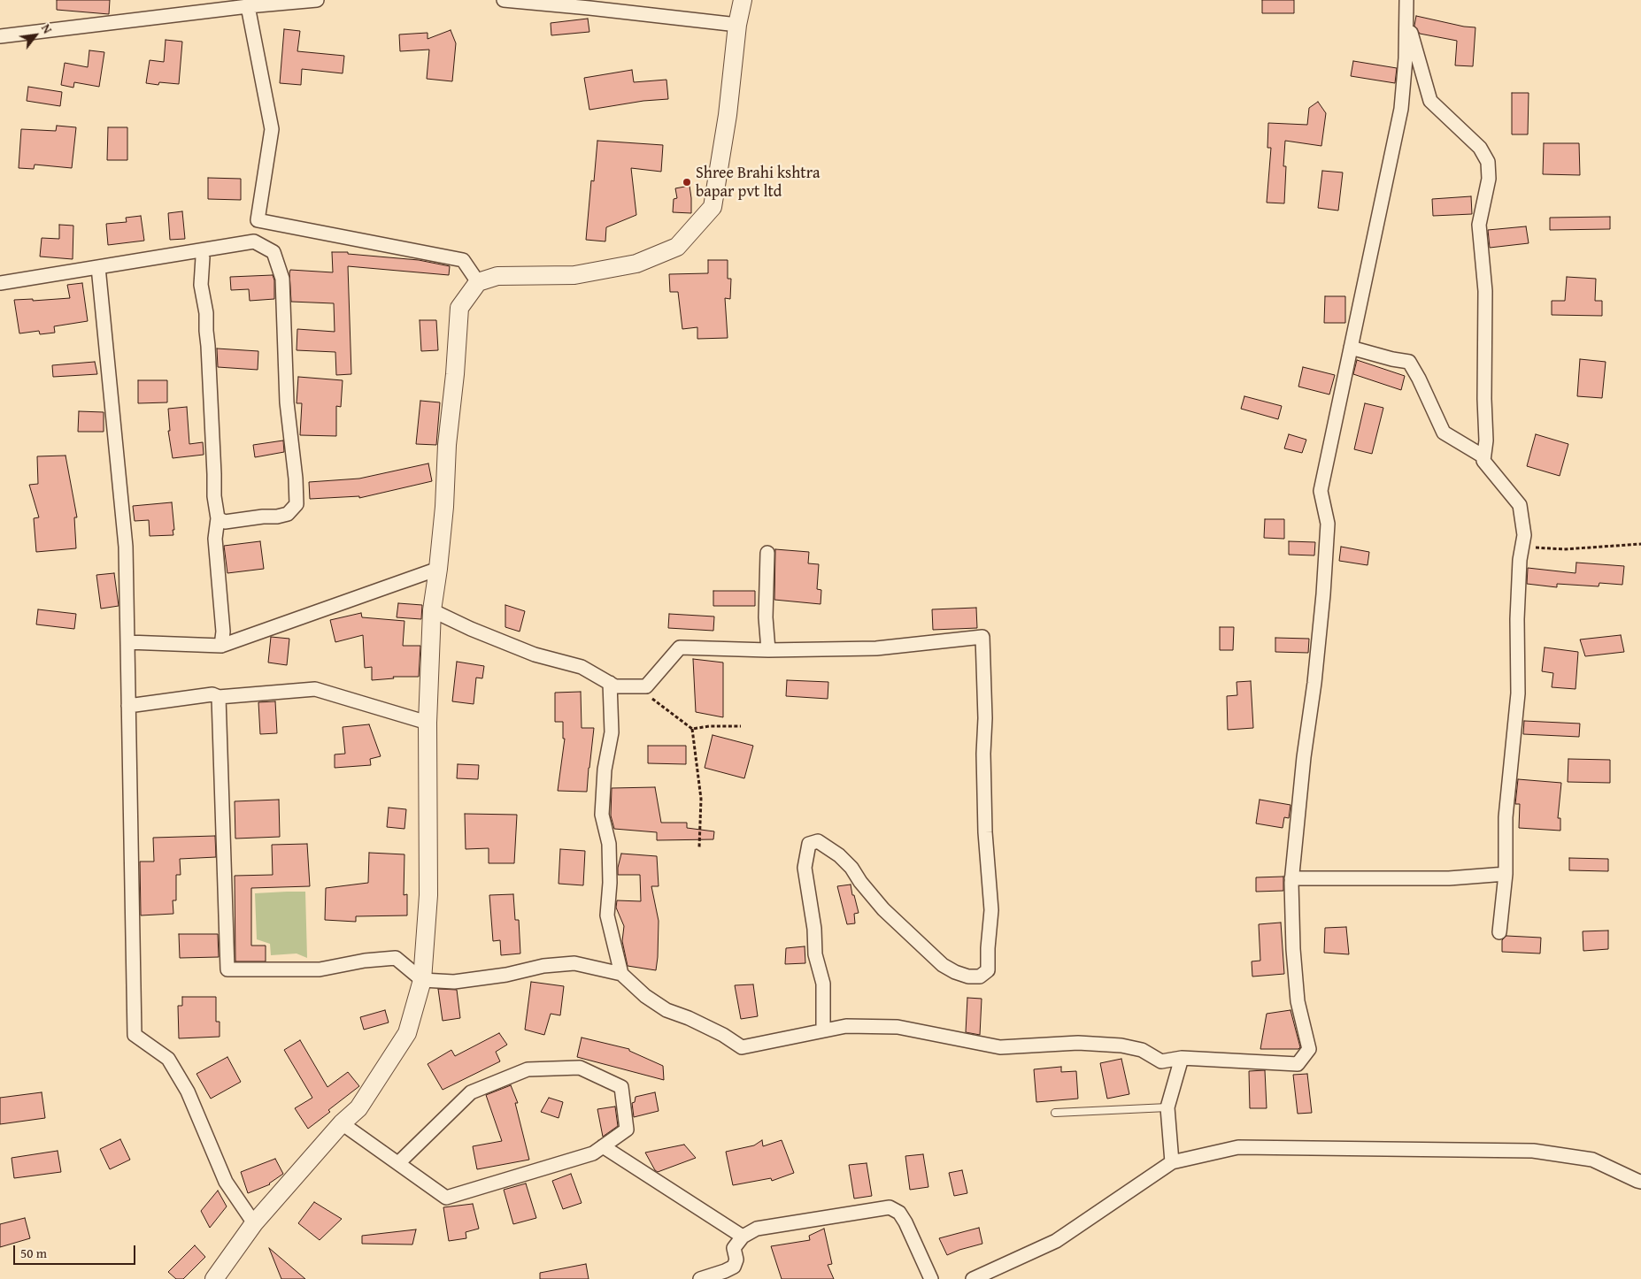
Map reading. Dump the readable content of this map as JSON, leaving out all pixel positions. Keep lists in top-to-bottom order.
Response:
{
  "places": ["Shree Brahi kshtra bapar pvt ltd"],
  "scale_bar": "50 m",
  "north": "top right"
}
